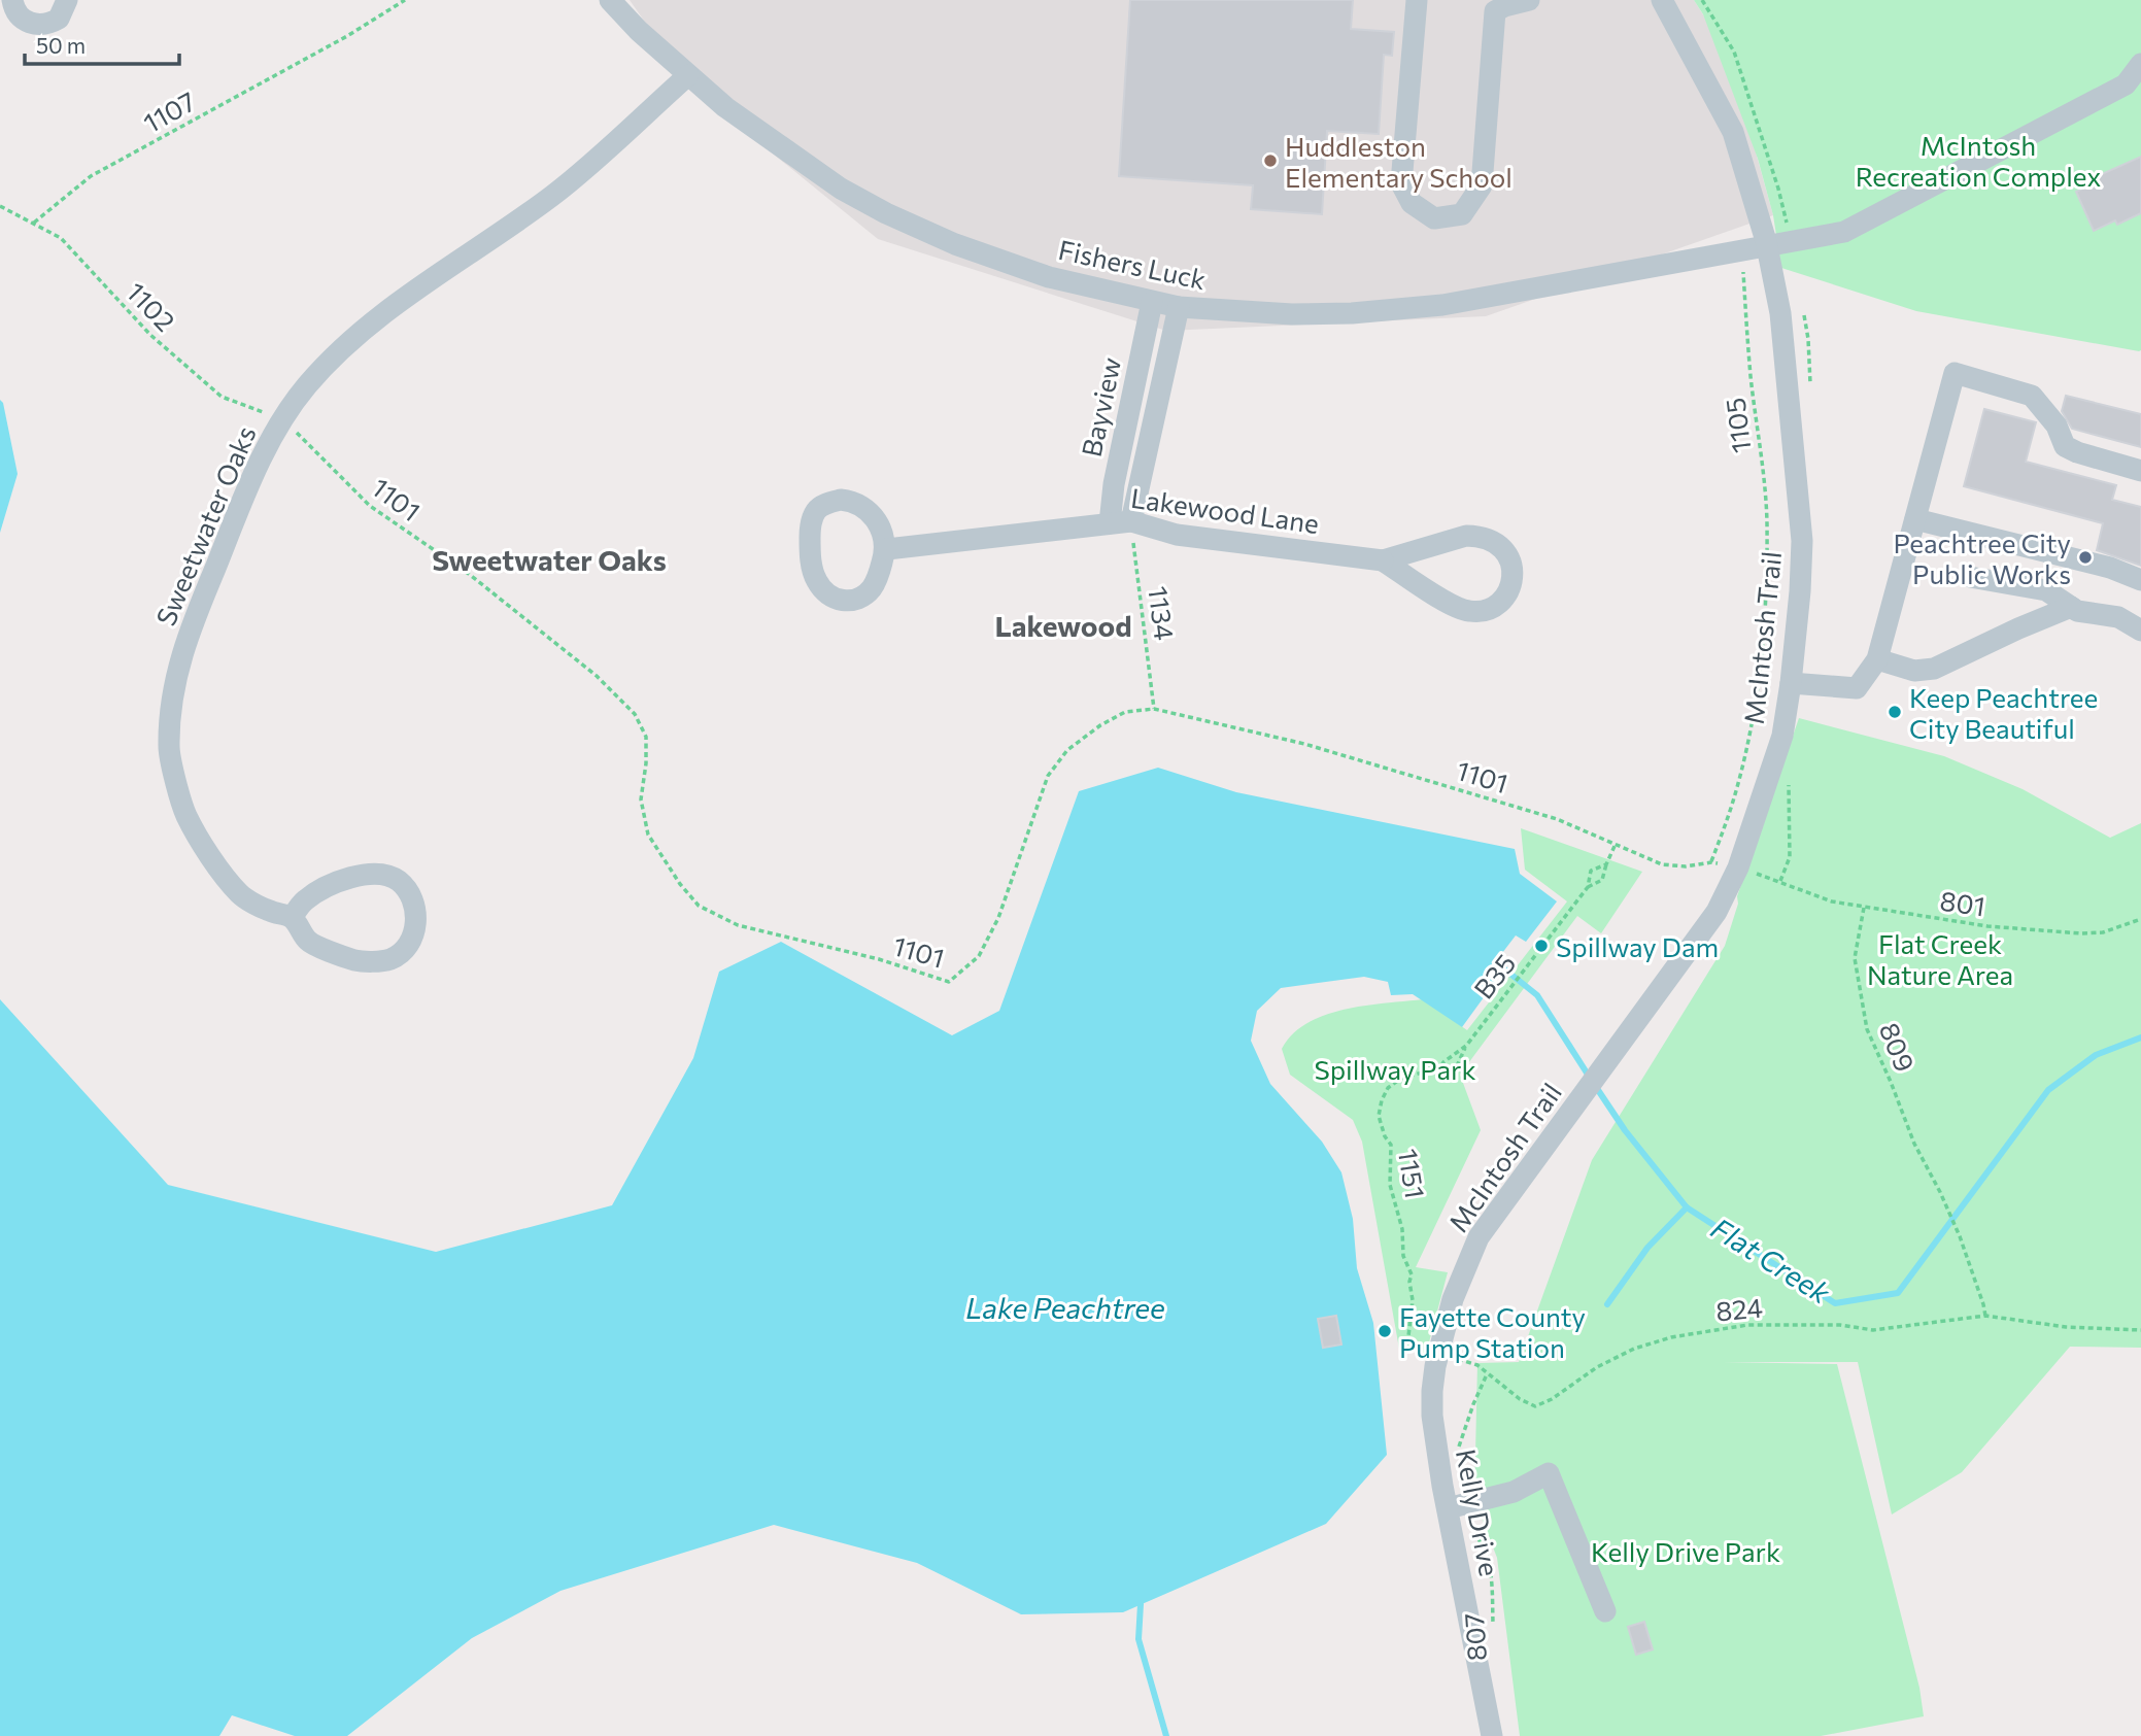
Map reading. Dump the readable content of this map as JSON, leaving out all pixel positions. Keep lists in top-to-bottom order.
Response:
{
  "streets": {
    "street": [
      "Fishers Luck",
      "Bayview",
      "Lakewood Lane",
      "Sweetwater Oaks",
      "McIntosh Trail",
      "Kelly Drive"
    ],
    "path": [
      "1107",
      "1102",
      "1105",
      "1101",
      "1134",
      "801",
      "B35",
      "809",
      "1151",
      "824",
      "807"
    ]
  },
  "crossings": [
    ["1107", "1102"],
    ["Fishers Luck", "Bayview"],
    ["Fishers Luck", "1105"],
    ["Fishers Luck", "Sweetwater Oaks"],
    ["Fishers Luck", "McIntosh Trail"],
    ["1102", "1101"],
    ["1102", "Sweetwater Oaks"],
    ["Bayview", "Lakewood Lane"],
    ["Bayview", "1134"],
    ["1105", "1101"],
    ["1101", "Sweetwater Oaks"],
    ["1101", "1134"],
    ["Lakewood Lane", "1134"],
    ["McIntosh Trail", "Kelly Drive"],
    ["801", "809"],
    ["B35", "1151"],
    ["809", "824"],
    ["Kelly Drive", "807"]
  ],
  "districts": ["Sweetwater Oaks", "Lakewood"],
  "water": ["Flat Creek", "Lake Peachtree"],
  "parks": [
    "McIntosh Recreation Complex",
    "Flat Creek Nature Area",
    "Spillway Park",
    "Kelly Drive Park"
  ],
  "places": [
    "Huddleston Elementary School",
    "Peachtree City Public Works",
    "Keep Peachtree City Beautiful",
    "Spillway Dam",
    "Fayette County Pump Station"
  ],
  "scale_bar": "50 m"
}
